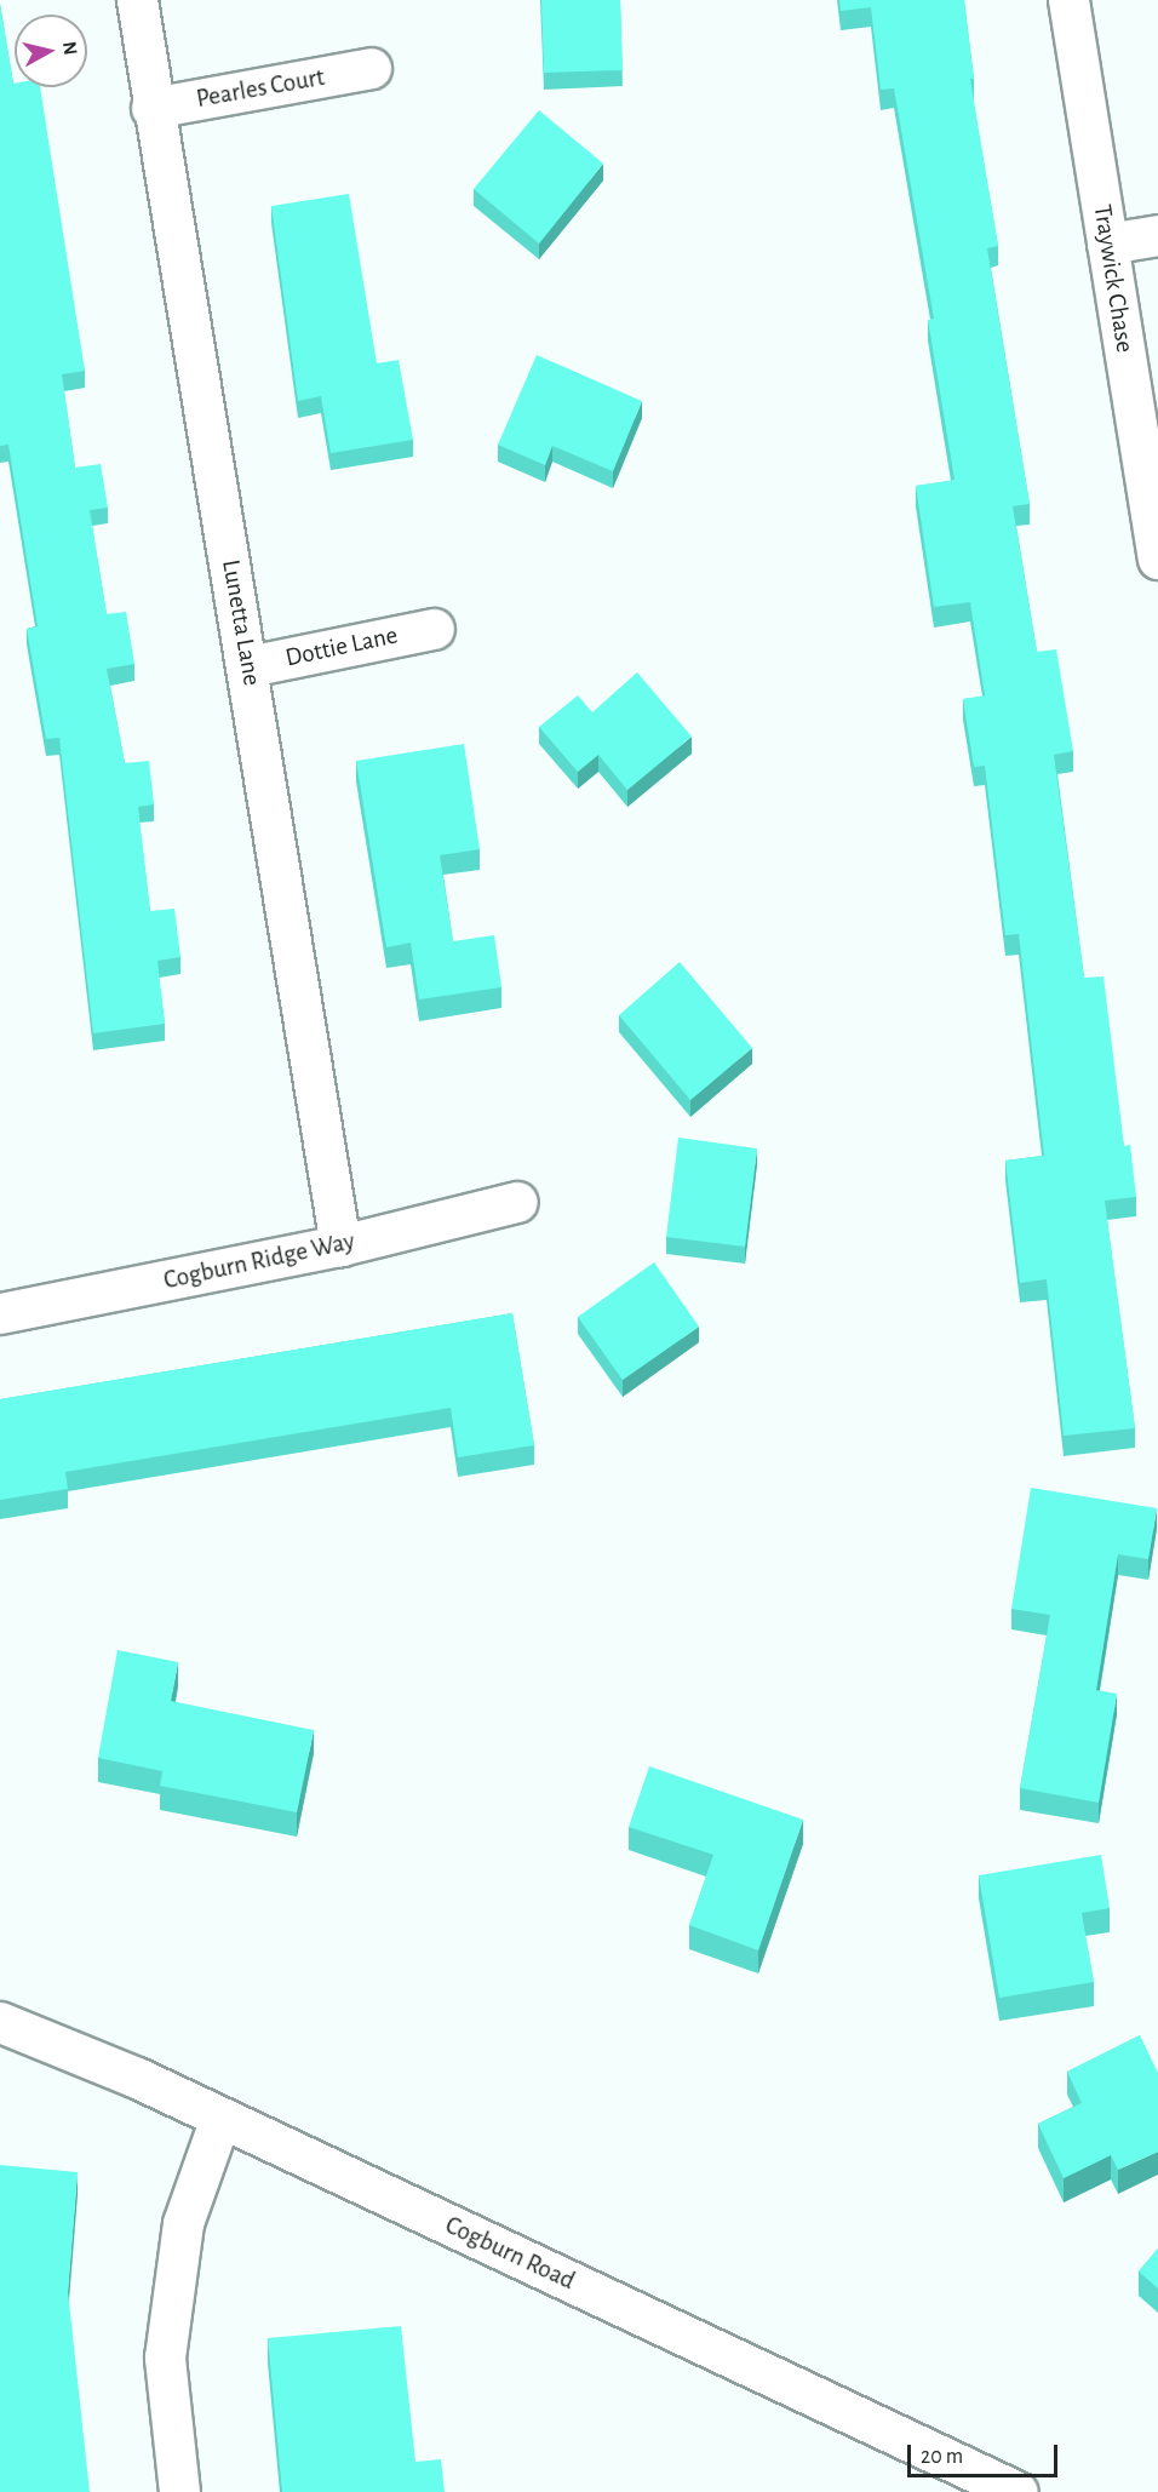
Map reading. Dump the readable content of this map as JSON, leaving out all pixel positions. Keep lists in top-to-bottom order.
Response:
{
  "streets": {
    "street": [
      "Pearles Court",
      "Traywick Chase",
      "Lunetta Lane",
      "Dottie Lane",
      "Cogburn Ridge Way",
      "Cogburn Road"
    ]
  },
  "crossings": [
    ["Pearles Court", "Lunetta Lane"],
    ["Lunetta Lane", "Dottie Lane"],
    ["Lunetta Lane", "Cogburn Ridge Way"]
  ],
  "scale_bar": "20 m",
  "north": "right"
}
